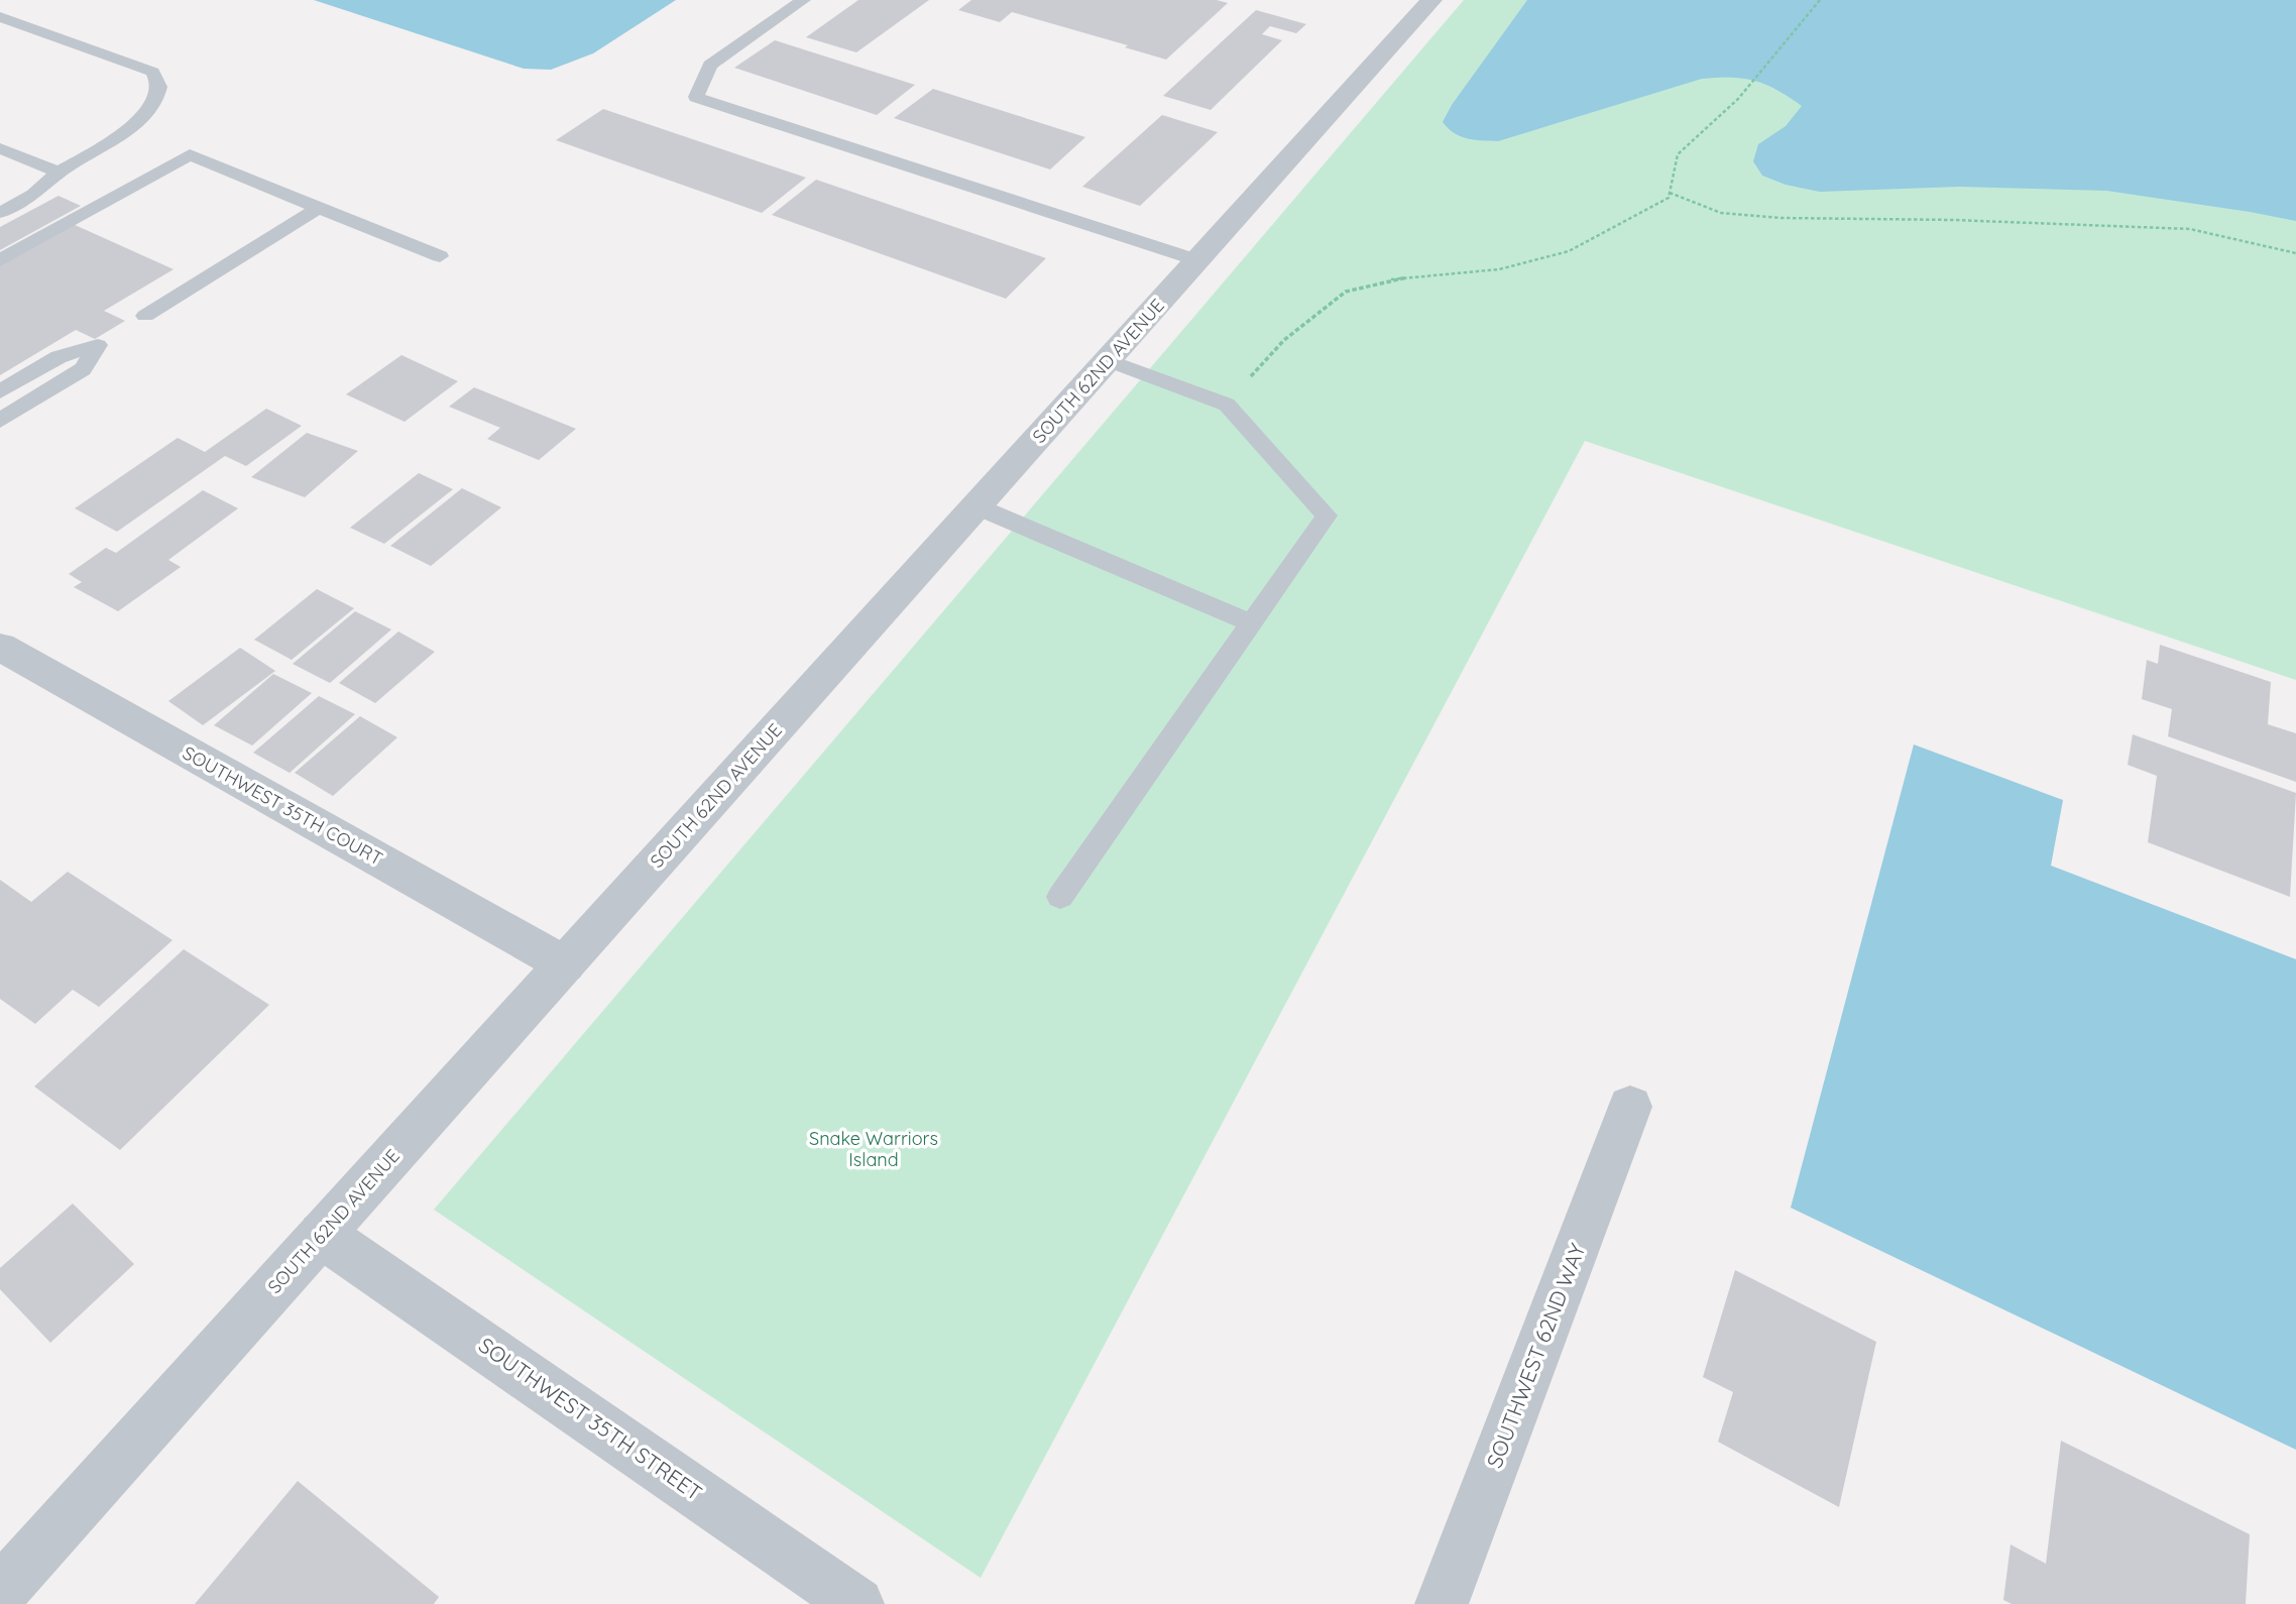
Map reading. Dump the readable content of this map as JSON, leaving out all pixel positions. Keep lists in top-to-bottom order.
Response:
{
  "streets": {
    "street": [
      "SOUTH 62ND AVENUE",
      "SOUTHWEST 35TH COURT",
      "SOUTHWEST 62ND WAY",
      "SOUTHWEST 35TH STREET"
    ]
  },
  "crossings": [
    ["SOUTH 62ND AVENUE", "SOUTHWEST 35TH COURT"],
    ["SOUTH 62ND AVENUE", "SOUTHWEST 35TH STREET"]
  ],
  "parks": ["Snake Warriors Island"]
}
